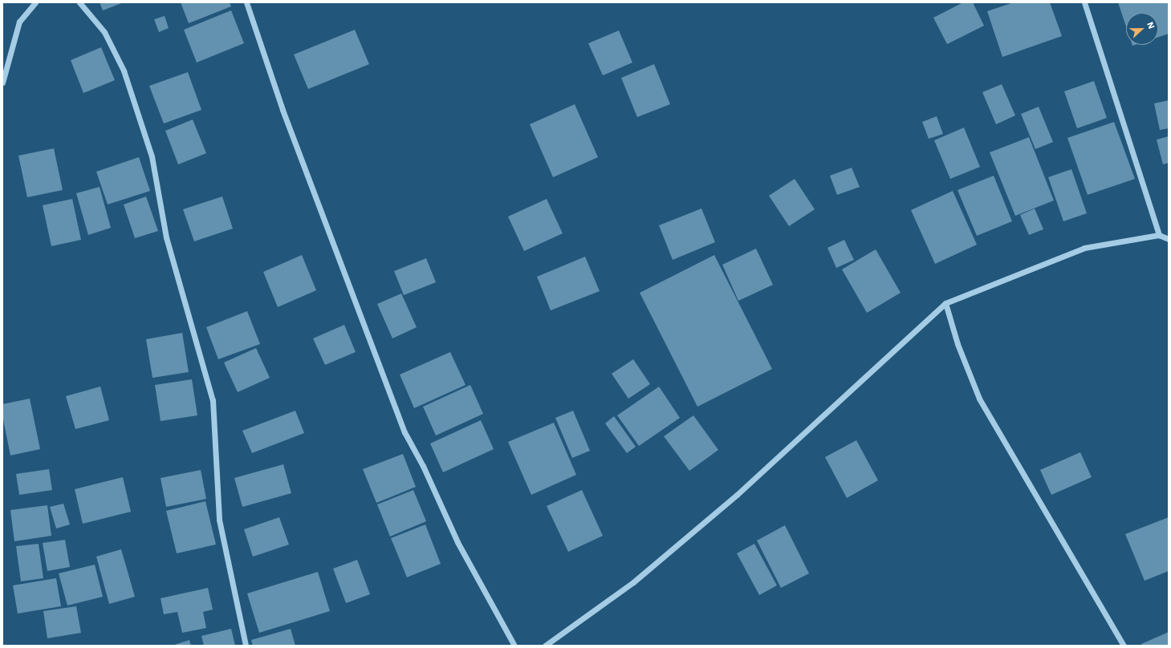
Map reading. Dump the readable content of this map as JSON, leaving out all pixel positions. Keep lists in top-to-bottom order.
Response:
{
  "north": "right"
}
